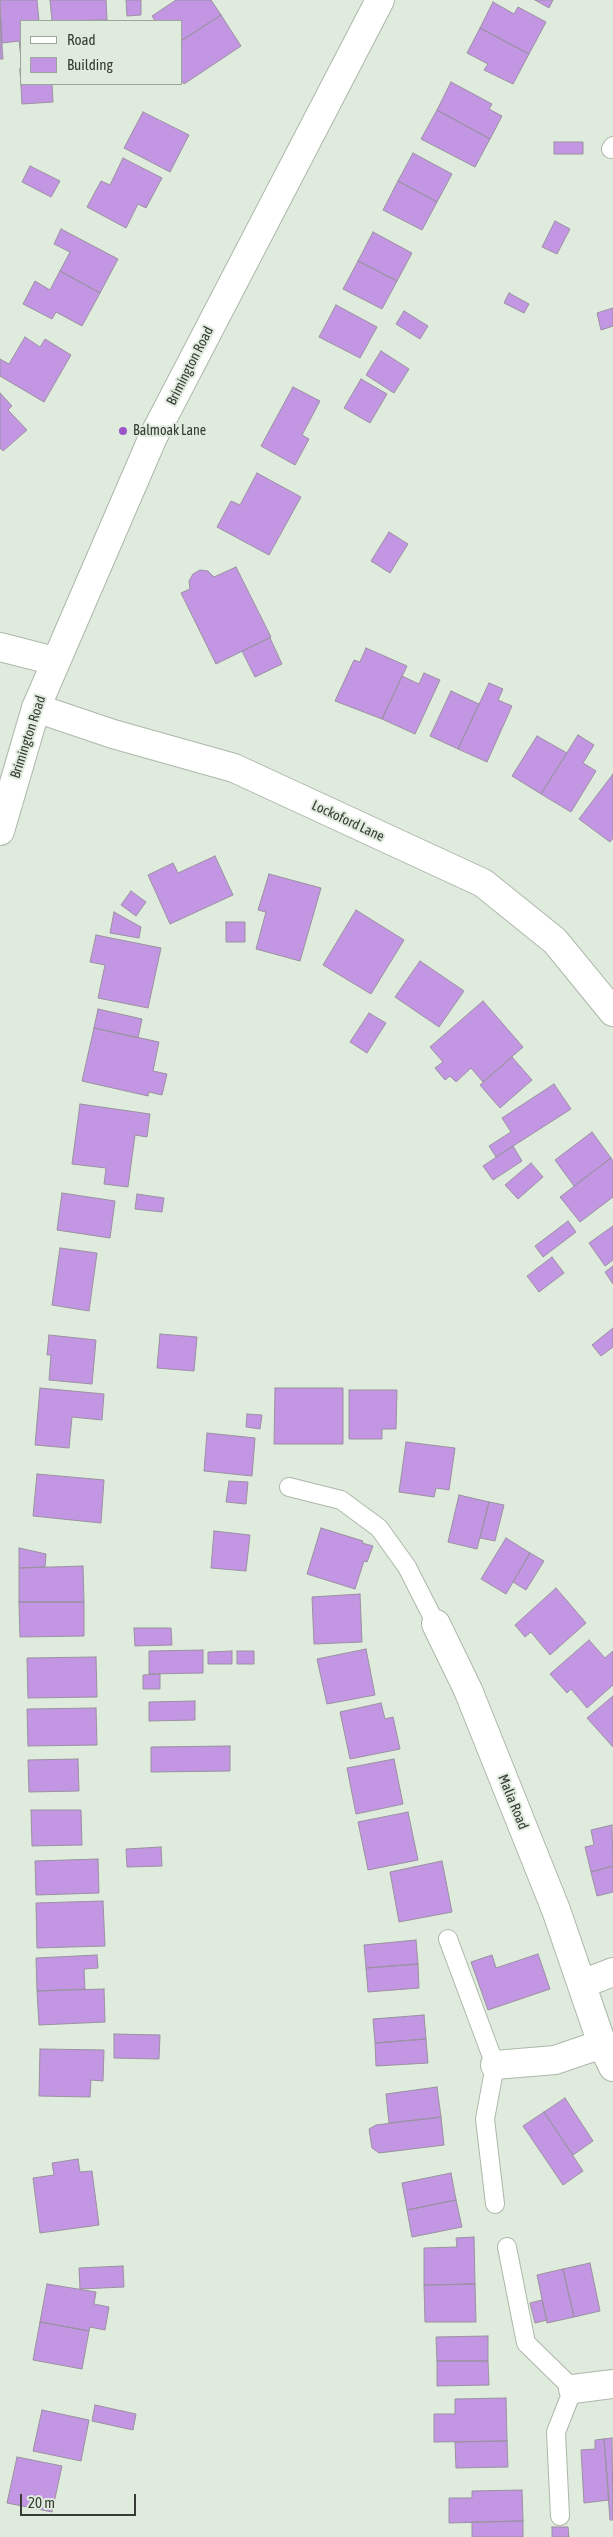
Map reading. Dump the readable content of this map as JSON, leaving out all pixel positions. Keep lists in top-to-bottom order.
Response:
{
  "streets": {
    "street": ["Brimington Road", "Lockoford Lane", "Malia Road"]
  },
  "crossings": [
    ["Brimington Road", "Lockoford Lane"]
  ],
  "places": ["Balmoak Lane"],
  "legend": ["Road", "Building"],
  "scale_bar": "20 m"
}
